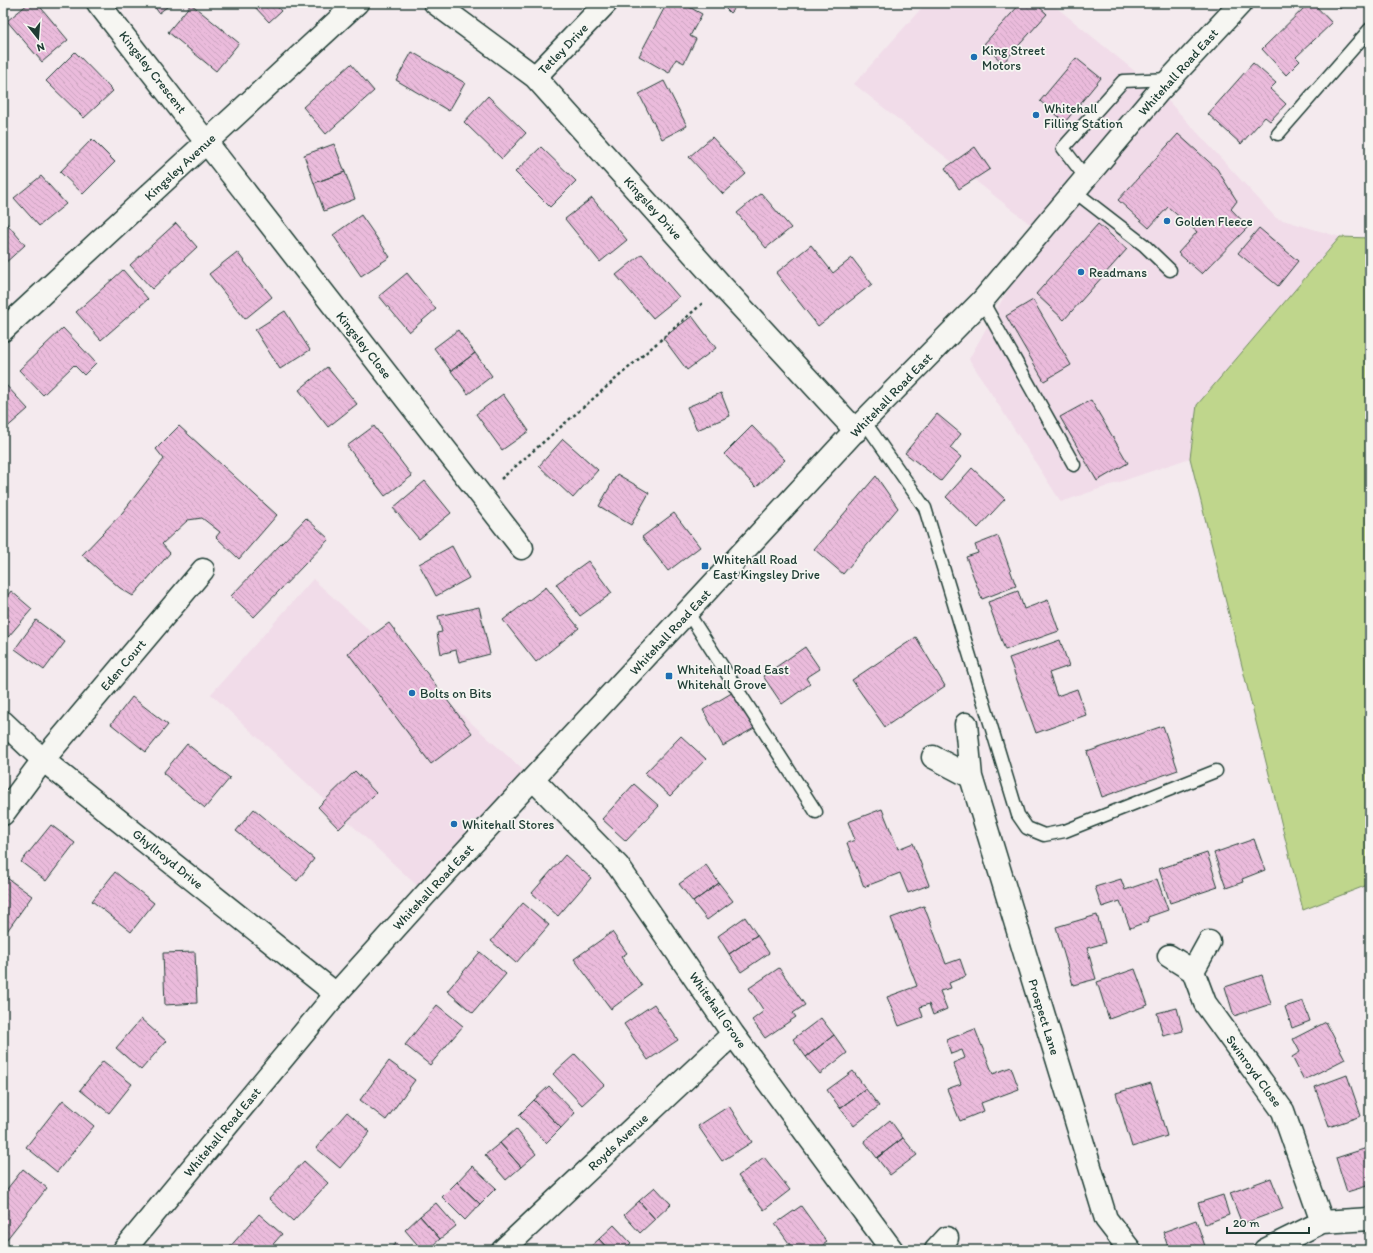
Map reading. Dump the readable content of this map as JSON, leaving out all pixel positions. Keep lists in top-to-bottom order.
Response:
{
  "streets": {
    "street": [
      "Tetley Drive",
      "Kingsley Crescent",
      "Whitehall Road East",
      "Kingsley Avenue",
      "Kingsley Drive",
      "Kingsley Close",
      "Eden Court",
      "Ghyllroyd Drive",
      "Whitehall Grove",
      "Prospect Lane",
      "Swinroyd Close",
      "Royds Avenue"
    ]
  },
  "crossings": [
    ["Tetley Drive", "Kingsley Drive"],
    ["Kingsley Crescent", "Kingsley Avenue"],
    ["Kingsley Crescent", "Kingsley Close"],
    ["Whitehall Road East", "Kingsley Drive"],
    ["Whitehall Road East", "Ghyllroyd Drive"],
    ["Whitehall Road East", "Whitehall Grove"],
    ["Kingsley Avenue", "Kingsley Close"],
    ["Eden Court", "Ghyllroyd Drive"],
    ["Whitehall Grove", "Royds Avenue"]
  ],
  "places": {
    "other": [
      "King Street Motors",
      "Whitehall Filling Station",
      "Golden Fleece",
      "Readmans",
      "Bolts on Bits",
      "Whitehall Stores"
    ],
    "transit": ["Whitehall Road East Kingsley Drive", "Whitehall Road East Whitehall Grove"]
  },
  "scale_bar": "20 m",
  "north": "bottom"
}
